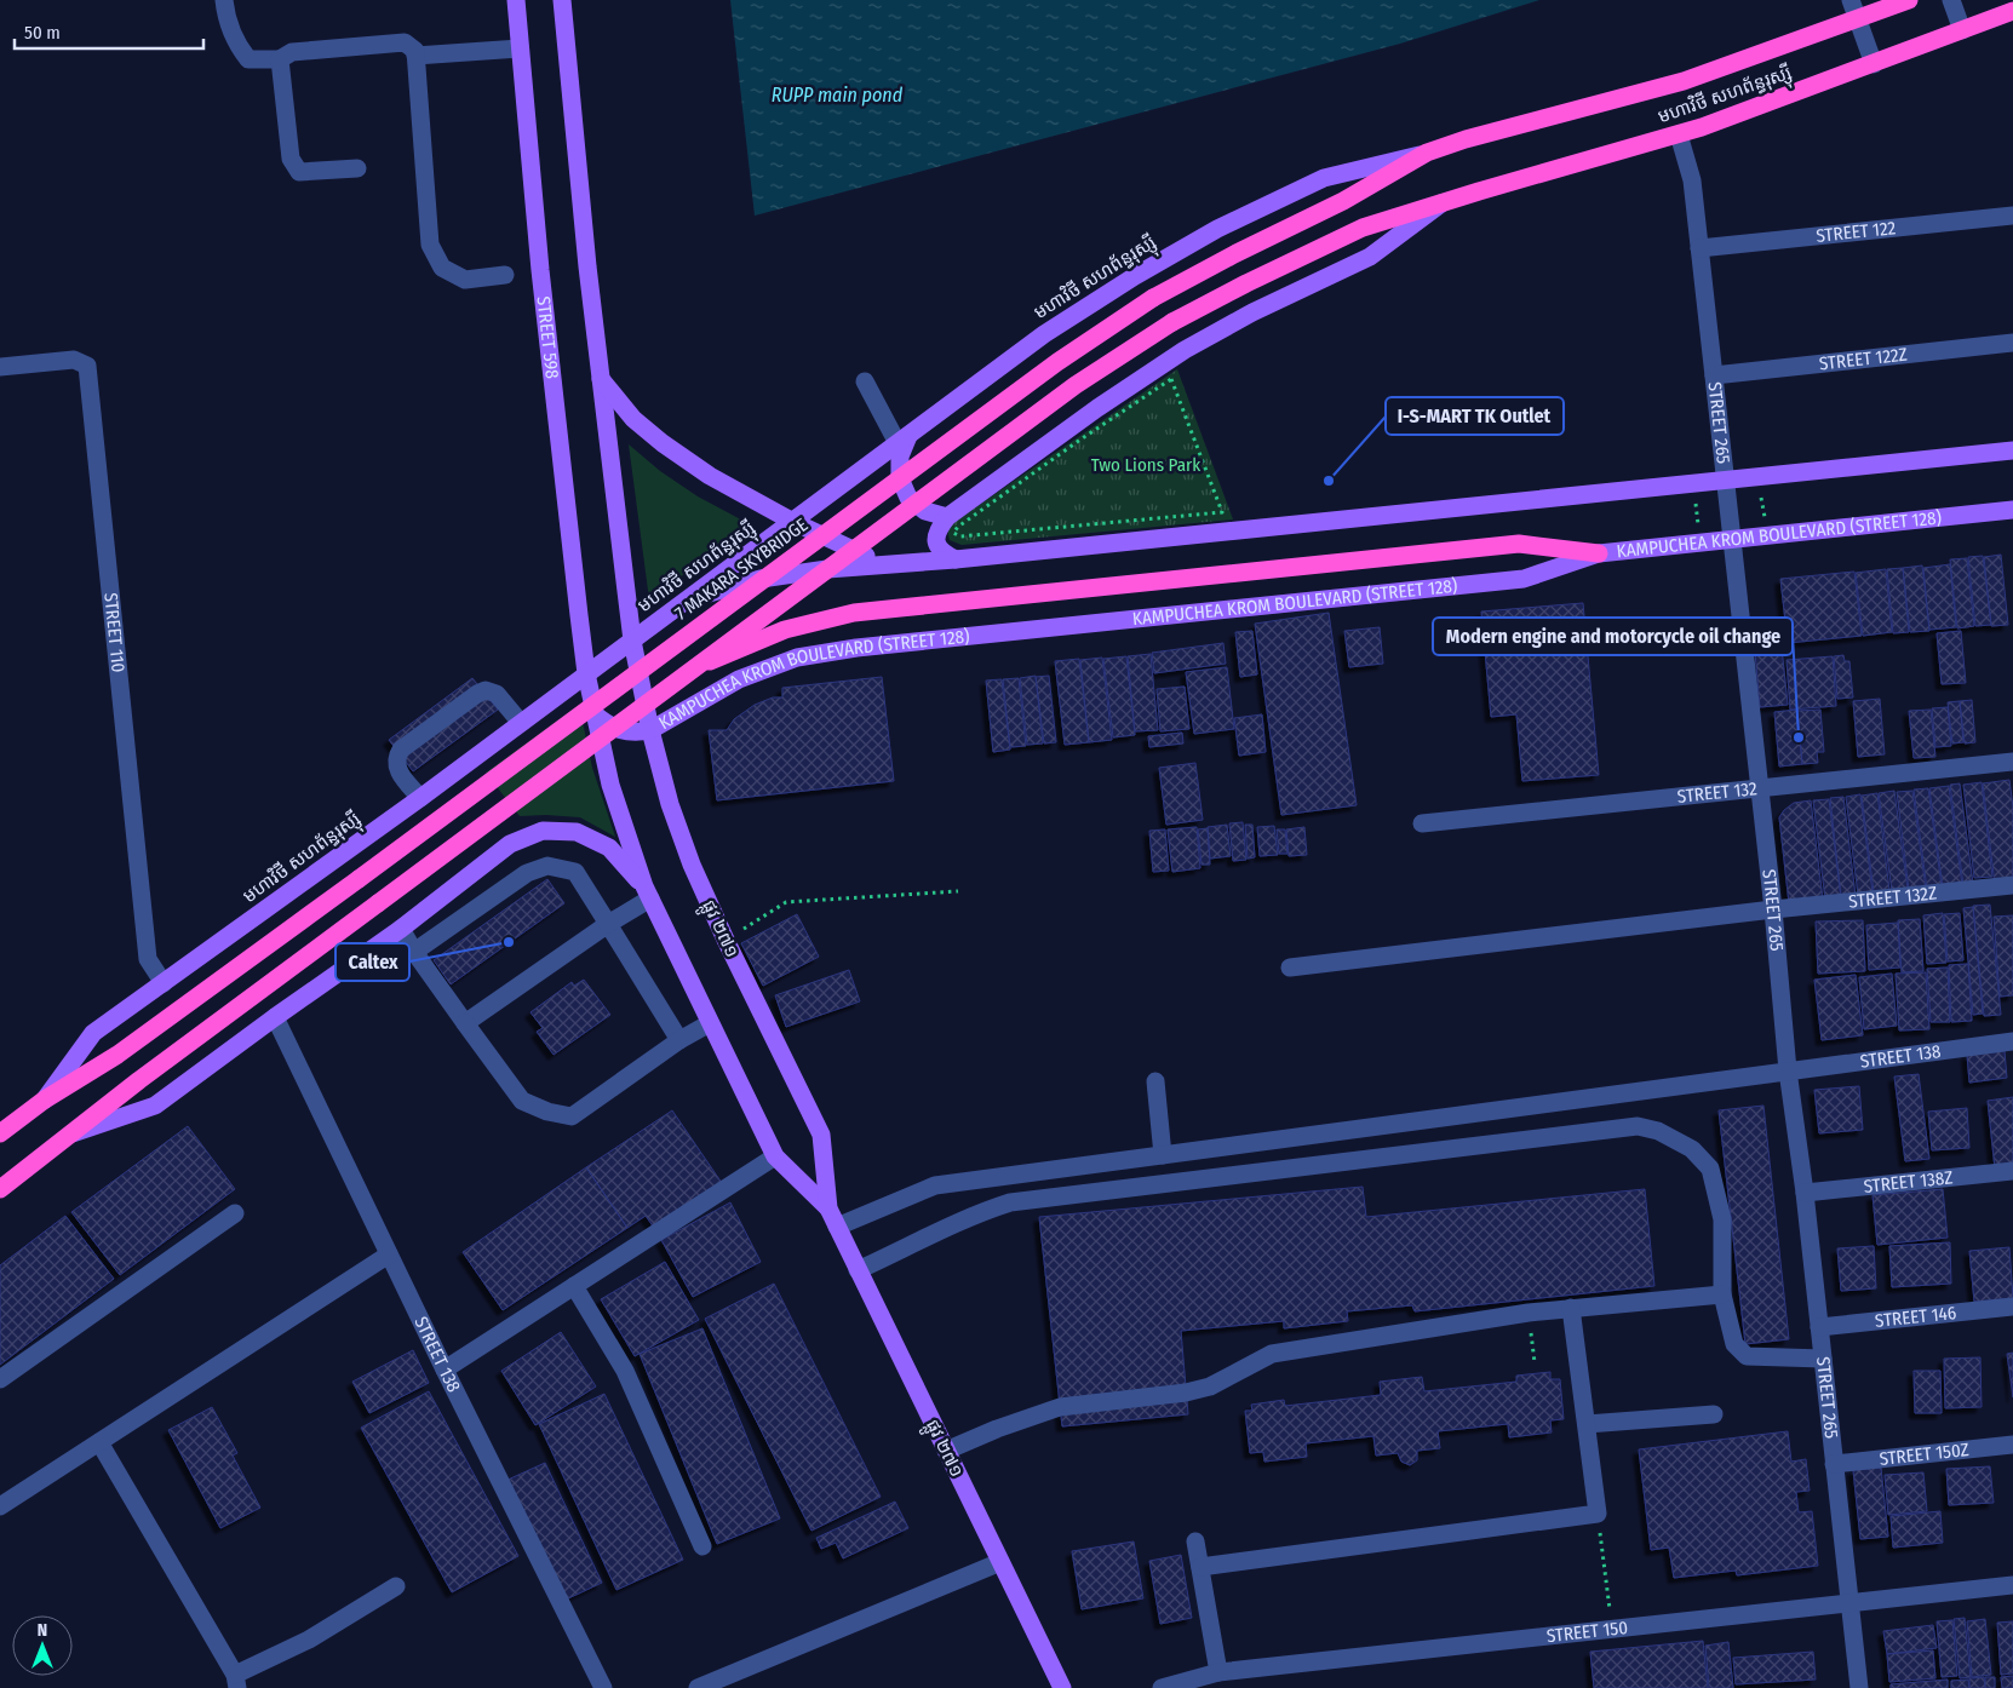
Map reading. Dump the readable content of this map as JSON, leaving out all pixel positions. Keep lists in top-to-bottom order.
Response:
{
  "streets": {
    "highway": ["មហាវិថី សហព័ន្ធរុស្ស៊ី", "7 MAKARA SKYBRIDGE"],
    "main road": ["STREET 598", "KAMPUCHEA KROM BOULEVARD (STREET 128)", "ផ្លូវ ២៧១"],
    "street": [
      "STREET 122",
      "STREET 122Z",
      "STREET 265",
      "STREET 110",
      "STREET 132",
      "STREET 132Z",
      "STREET 138",
      "STREET 138Z",
      "STREET 146",
      "STREET 150Z",
      "STREET 150"
    ]
  },
  "crossings": [
    ["មហាវិថី សហព័ន្ធរុស្ស៊ី", "STREET 598"],
    ["មហាវិថី សហព័ន្ធរុស្ស៊ី", "STREET 265"],
    ["មហាវិថី សហព័ន្ធរុស្ស៊ី", "7 MAKARA SKYBRIDGE"],
    ["មហាវិថី សហព័ន្ធរុស្ស៊ី", "STREET 110"],
    ["មហាវិថី សហព័ន្ធរុស្ស៊ី", "ផ្លូវ ២៧១"],
    ["STREET 122", "STREET 265"],
    ["STREET 598", "ផ្លូវ ២៧១"],
    ["STREET 122Z", "STREET 265"],
    ["STREET 265", "KAMPUCHEA KROM BOULEVARD (STREET 128)"],
    ["STREET 265", "STREET 132"],
    ["STREET 265", "STREET 132Z"],
    ["STREET 265", "STREET 138"],
    ["STREET 265", "STREET 138Z"],
    ["STREET 265", "STREET 146"],
    ["STREET 265", "STREET 150Z"],
    ["STREET 265", "STREET 150"],
    ["KAMPUCHEA KROM BOULEVARD (STREET 128)", "ផ្លូវ ២៧១"],
    ["ផ្លូវ ២៧១", "STREET 138"]
  ],
  "water": ["RUPP main pond"],
  "parks": ["Two Lions Park"],
  "places": ["I-S-MART TK Outlet", "Modern engine and motorcycle oil change", "Caltex"],
  "scale_bar": "50 m",
  "north": "top"
}
